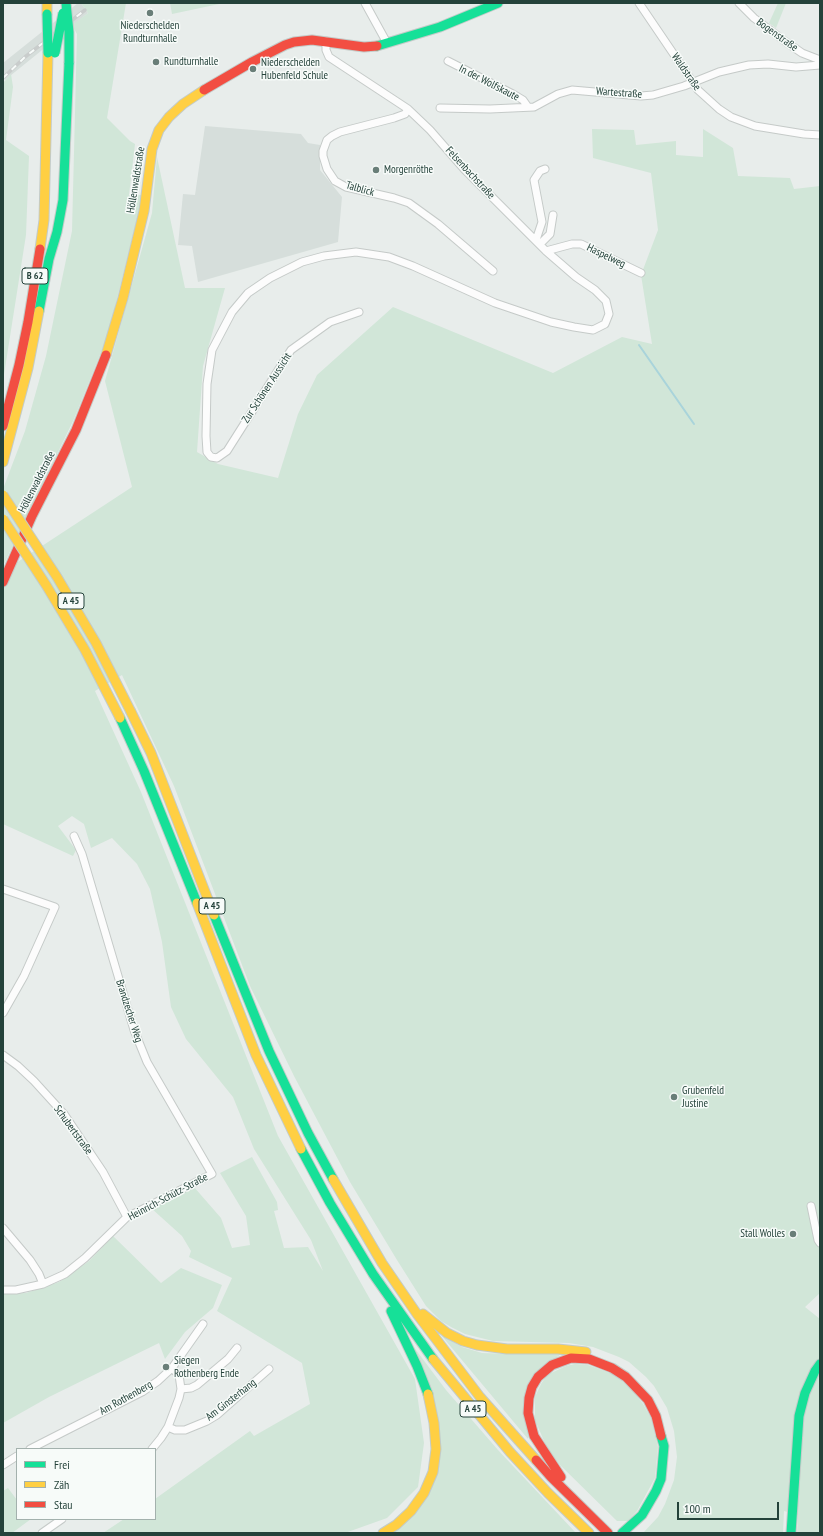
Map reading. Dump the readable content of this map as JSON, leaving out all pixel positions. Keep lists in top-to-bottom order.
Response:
{
  "streets": {
    "main road": ["Höllenwaldstraße", "B 62", "A 45"],
    "street": [
      "Bogenstraße",
      "Waldstraße",
      "In der Wolfskaute",
      "Wartestraße",
      "Felsenbachstraße",
      "Talblick",
      "Haspelweg",
      "Zur Schönen Aussicht",
      "Brandzecher Weg",
      "Schubertstraße",
      "Heinrich-Schütz-Straße",
      "Am Rothenberg",
      "Am Ginsterhang"
    ]
  },
  "crossings": [
    ["Waldstraße", "Wartestraße"],
    ["In der Wolfskaute", "Wartestraße"],
    ["Felsenbachstraße", "Höllenwaldstraße"],
    ["Felsenbachstraße", "Talblick"],
    ["Felsenbachstraße", "Haspelweg"],
    ["Felsenbachstraße", "Zur Schönen Aussicht"],
    ["Brandzecher Weg", "Heinrich-Schütz-Straße"],
    ["Schubertstraße", "Heinrich-Schütz-Straße"]
  ],
  "places": [
    "Niederschelden Rundturnhalle",
    "Rundturnhalle",
    "Niederschelden Hubenfeld Schule",
    "Morgenröthe",
    "Grubenfeld Justine",
    "Stall Wolles",
    "Siegen Rothenberg Ende"
  ],
  "legend": ["Frei", "Zäh", "Stau"],
  "scale_bar": "100 m"
}
